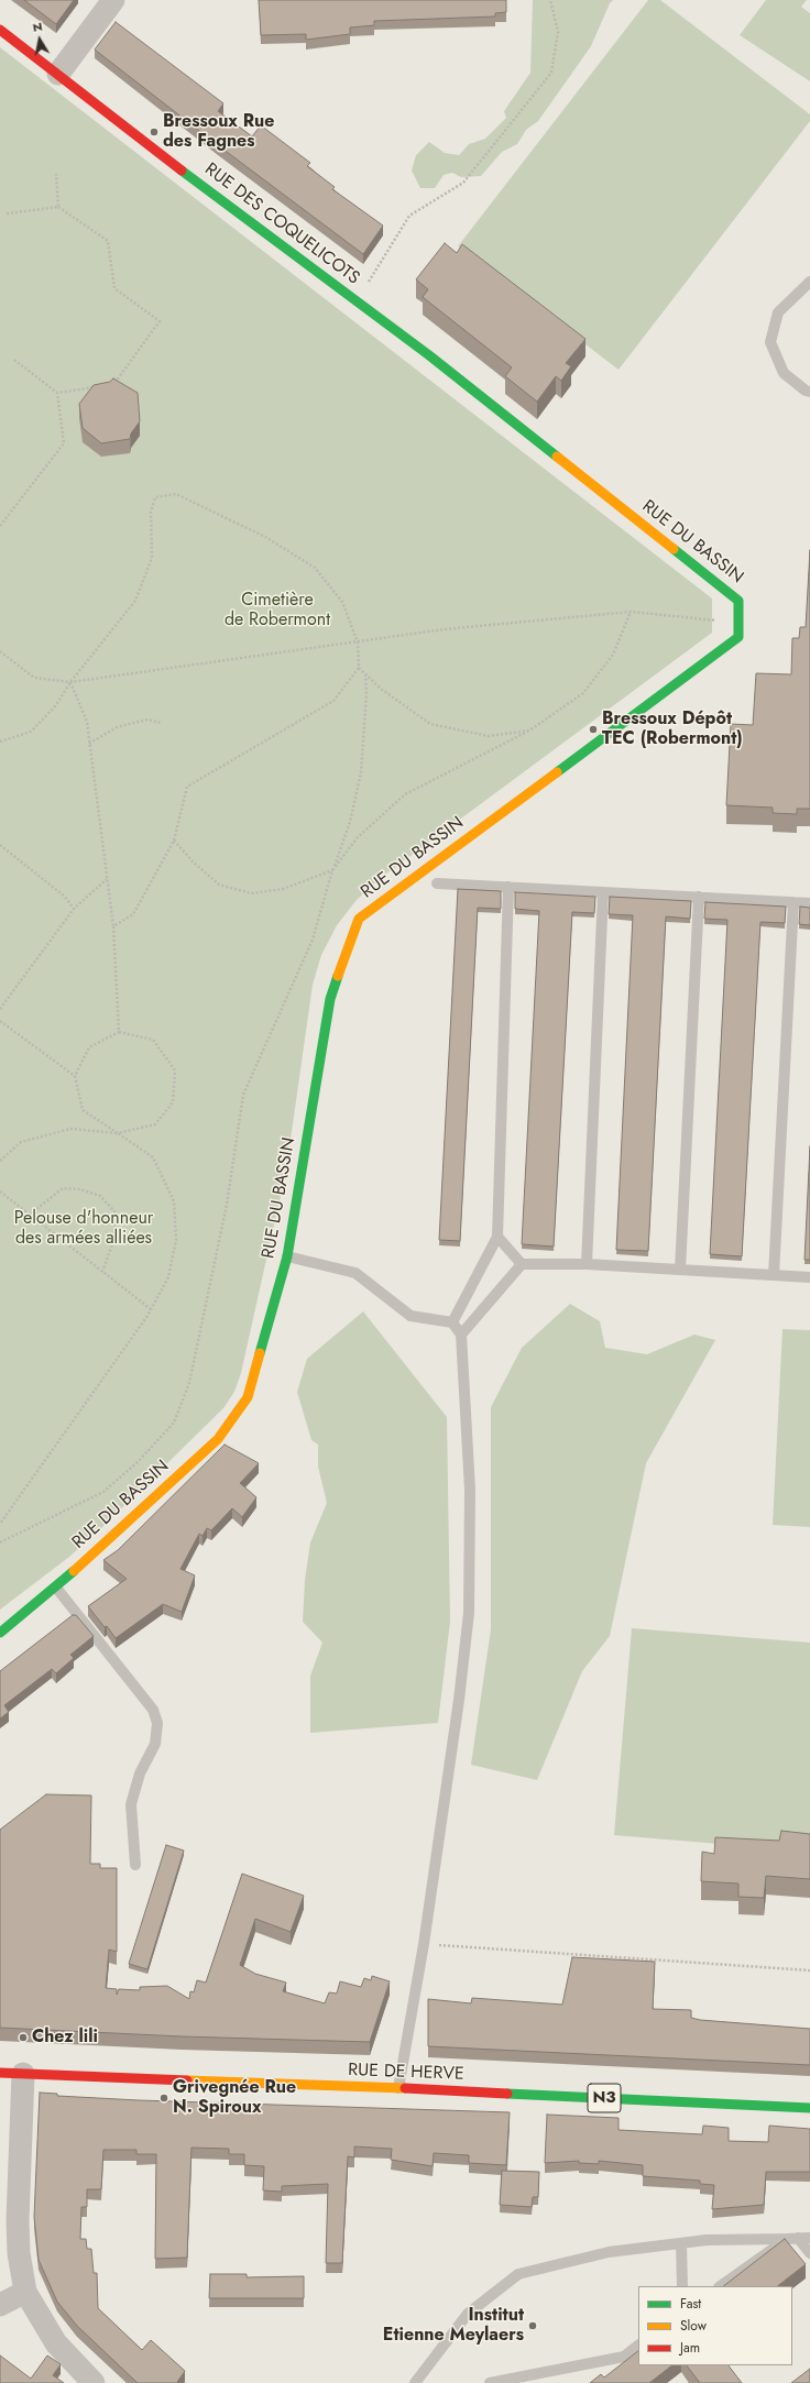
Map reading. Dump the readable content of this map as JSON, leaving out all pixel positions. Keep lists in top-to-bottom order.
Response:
{
  "streets": {
    "street": [
      "RUE DES COQUELICOTS",
      "RUE DU BASSIN",
      "RUE DE HERVE",
      "N3"
    ]
  },
  "crossings": [
    ["RUE DES COQUELICOTS", "RUE DU BASSIN"]
  ],
  "parks": ["Cimetière de Robermont", "Pelouse d'honneur des armées alliées"],
  "places": [
    "Bressoux Rue des Fagnes",
    "Bressoux Dépôt TEC (Robermont)",
    "Chez lili",
    "Grivegnée Rue N. Spiroux",
    "Institut Etienne Meylaers"
  ],
  "legend": ["Fast", "Slow", "Jam"],
  "north": "top"
}
